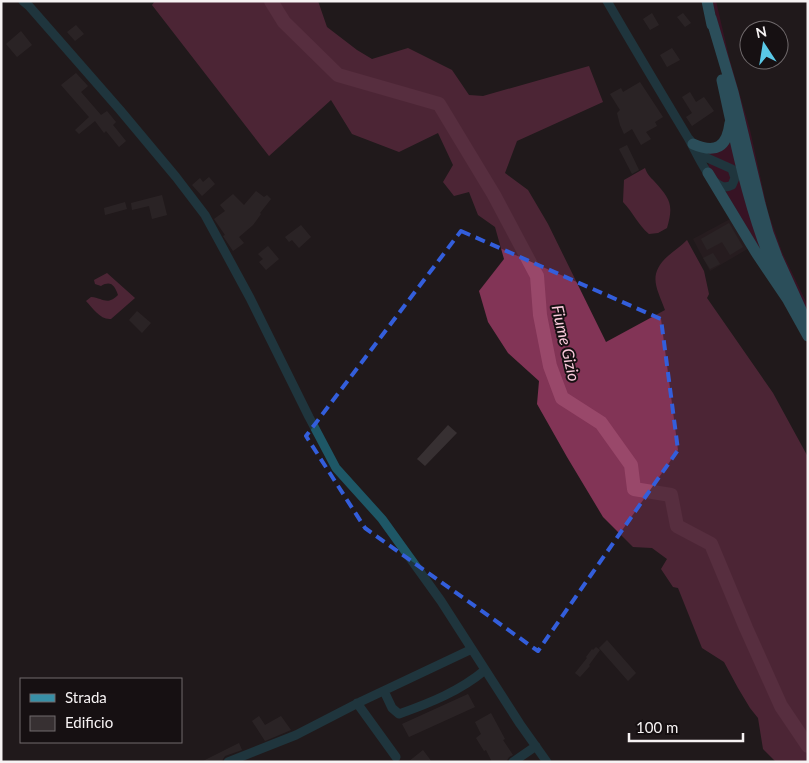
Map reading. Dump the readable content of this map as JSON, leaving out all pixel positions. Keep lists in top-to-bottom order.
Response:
{
  "water": ["Fiume Gizio"],
  "legend": ["Strada", "Edificio"],
  "scale_bar": "100 m",
  "north": "top"
}
